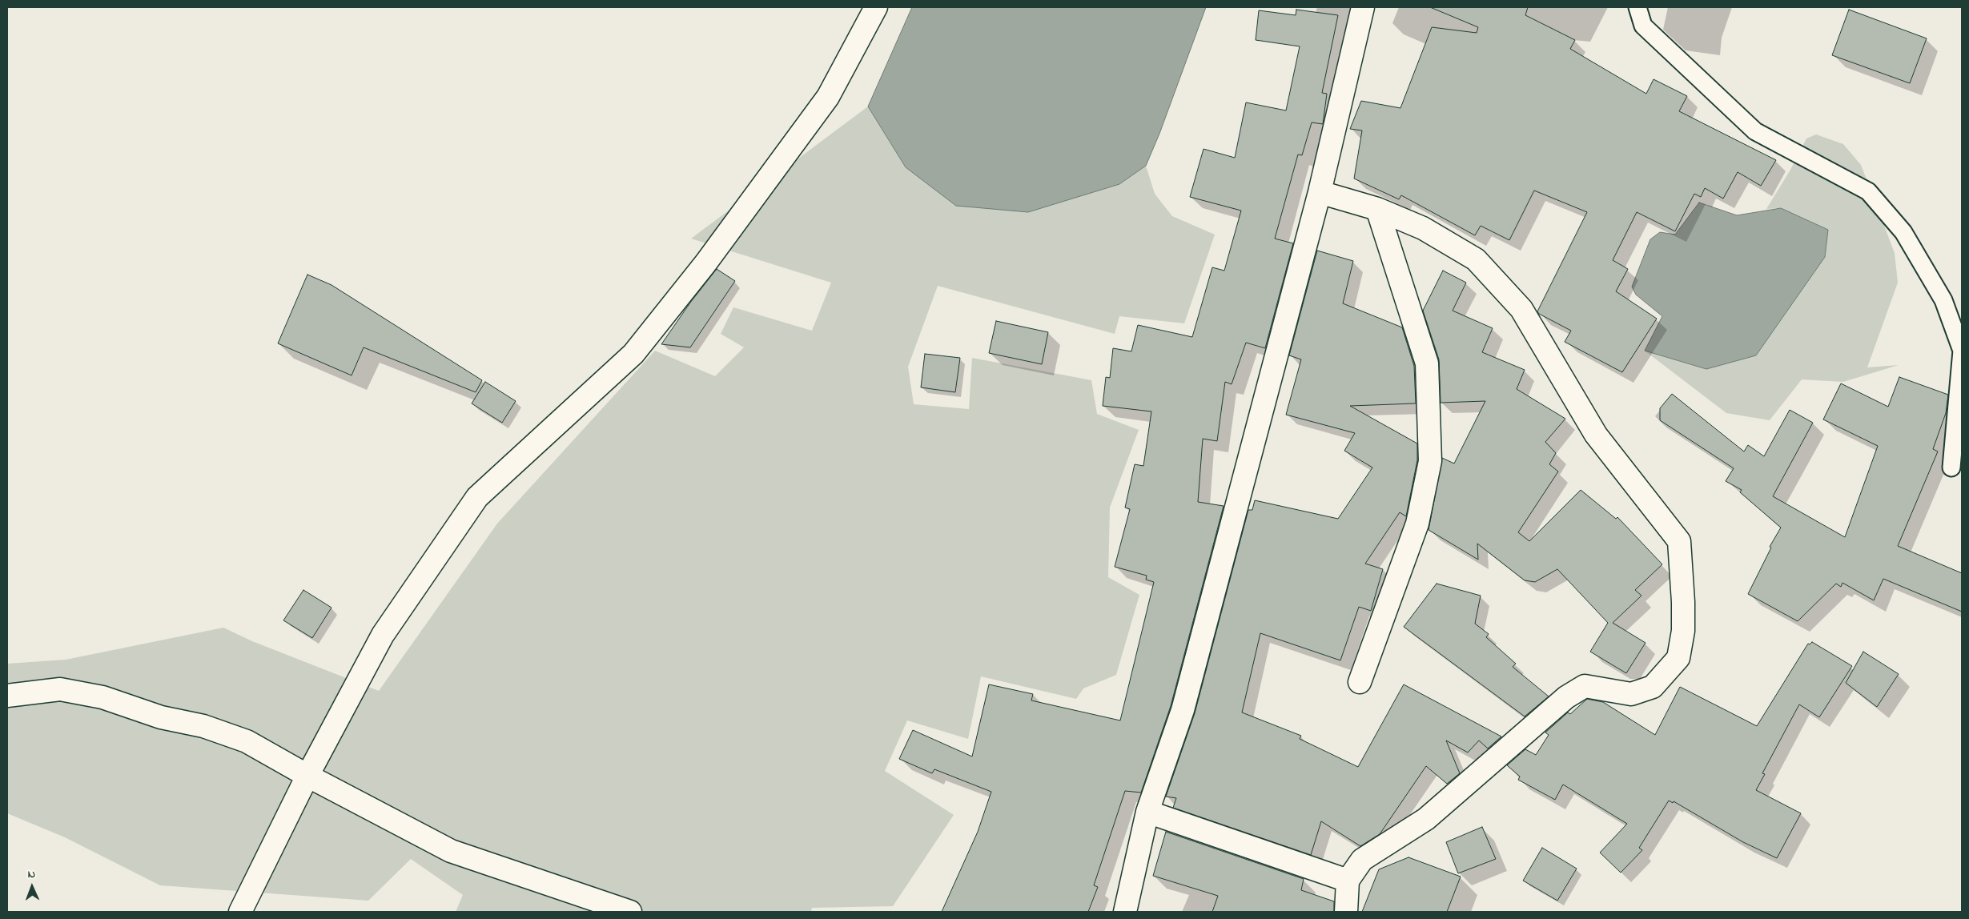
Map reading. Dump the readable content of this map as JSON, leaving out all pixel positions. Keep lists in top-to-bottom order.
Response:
{
  "north": "top"
}
